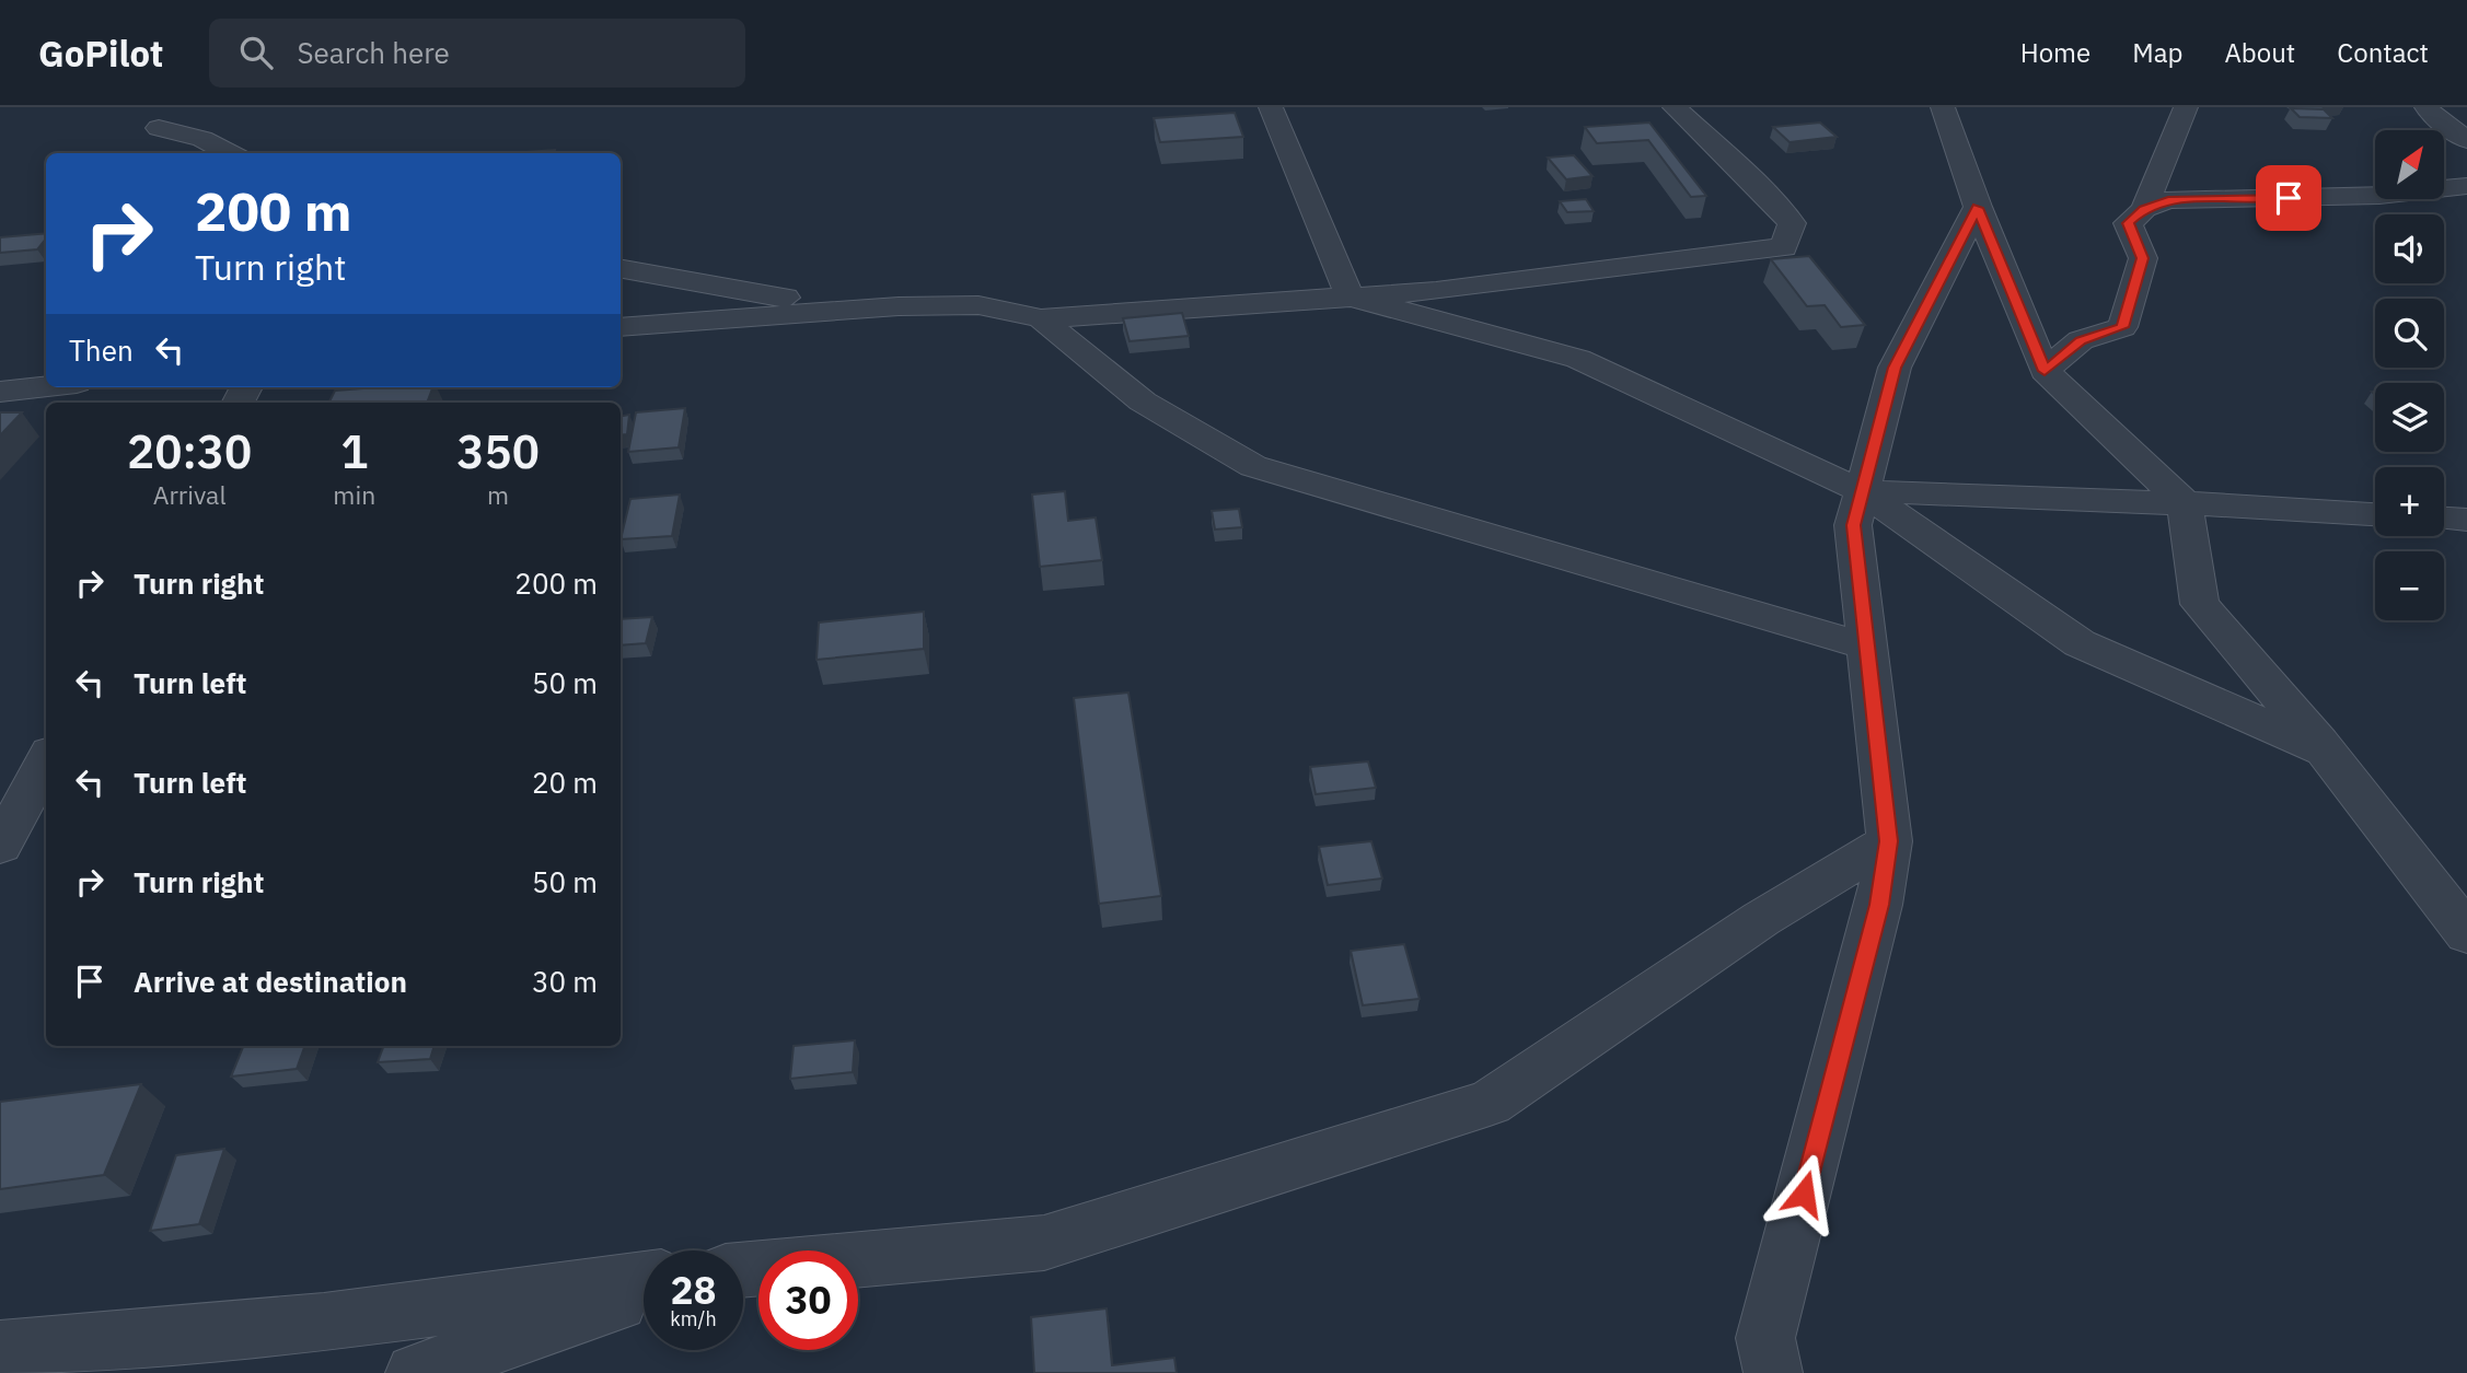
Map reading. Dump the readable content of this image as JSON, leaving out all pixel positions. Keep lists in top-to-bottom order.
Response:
{
  "north": "top right",
  "page": {
    "header": "GoPilot",
    "search": "Search here",
    "nav": [
      "Home",
      "Map",
      "About",
      "Contact"
    ],
    "map_buttons": ["+", "−"],
    "turn": ["200 m", "Turn right"],
    "then": "Then",
    "eta": [
      "20:30",
      "Arrival",
      "1",
      "min",
      "350",
      "m"
    ],
    "list": [
      {
        "name": "Turn right",
        "value": "200 m"
      },
      {
        "name": "Turn left",
        "value": "50 m"
      },
      {
        "name": "Turn left",
        "value": "20 m"
      },
      {
        "name": "Turn right",
        "value": "50 m"
      },
      {
        "name": "Arrive at destination",
        "value": "30 m"
      }
    ],
    "speed": "28 km/h",
    "limit": "30"
  }
}
